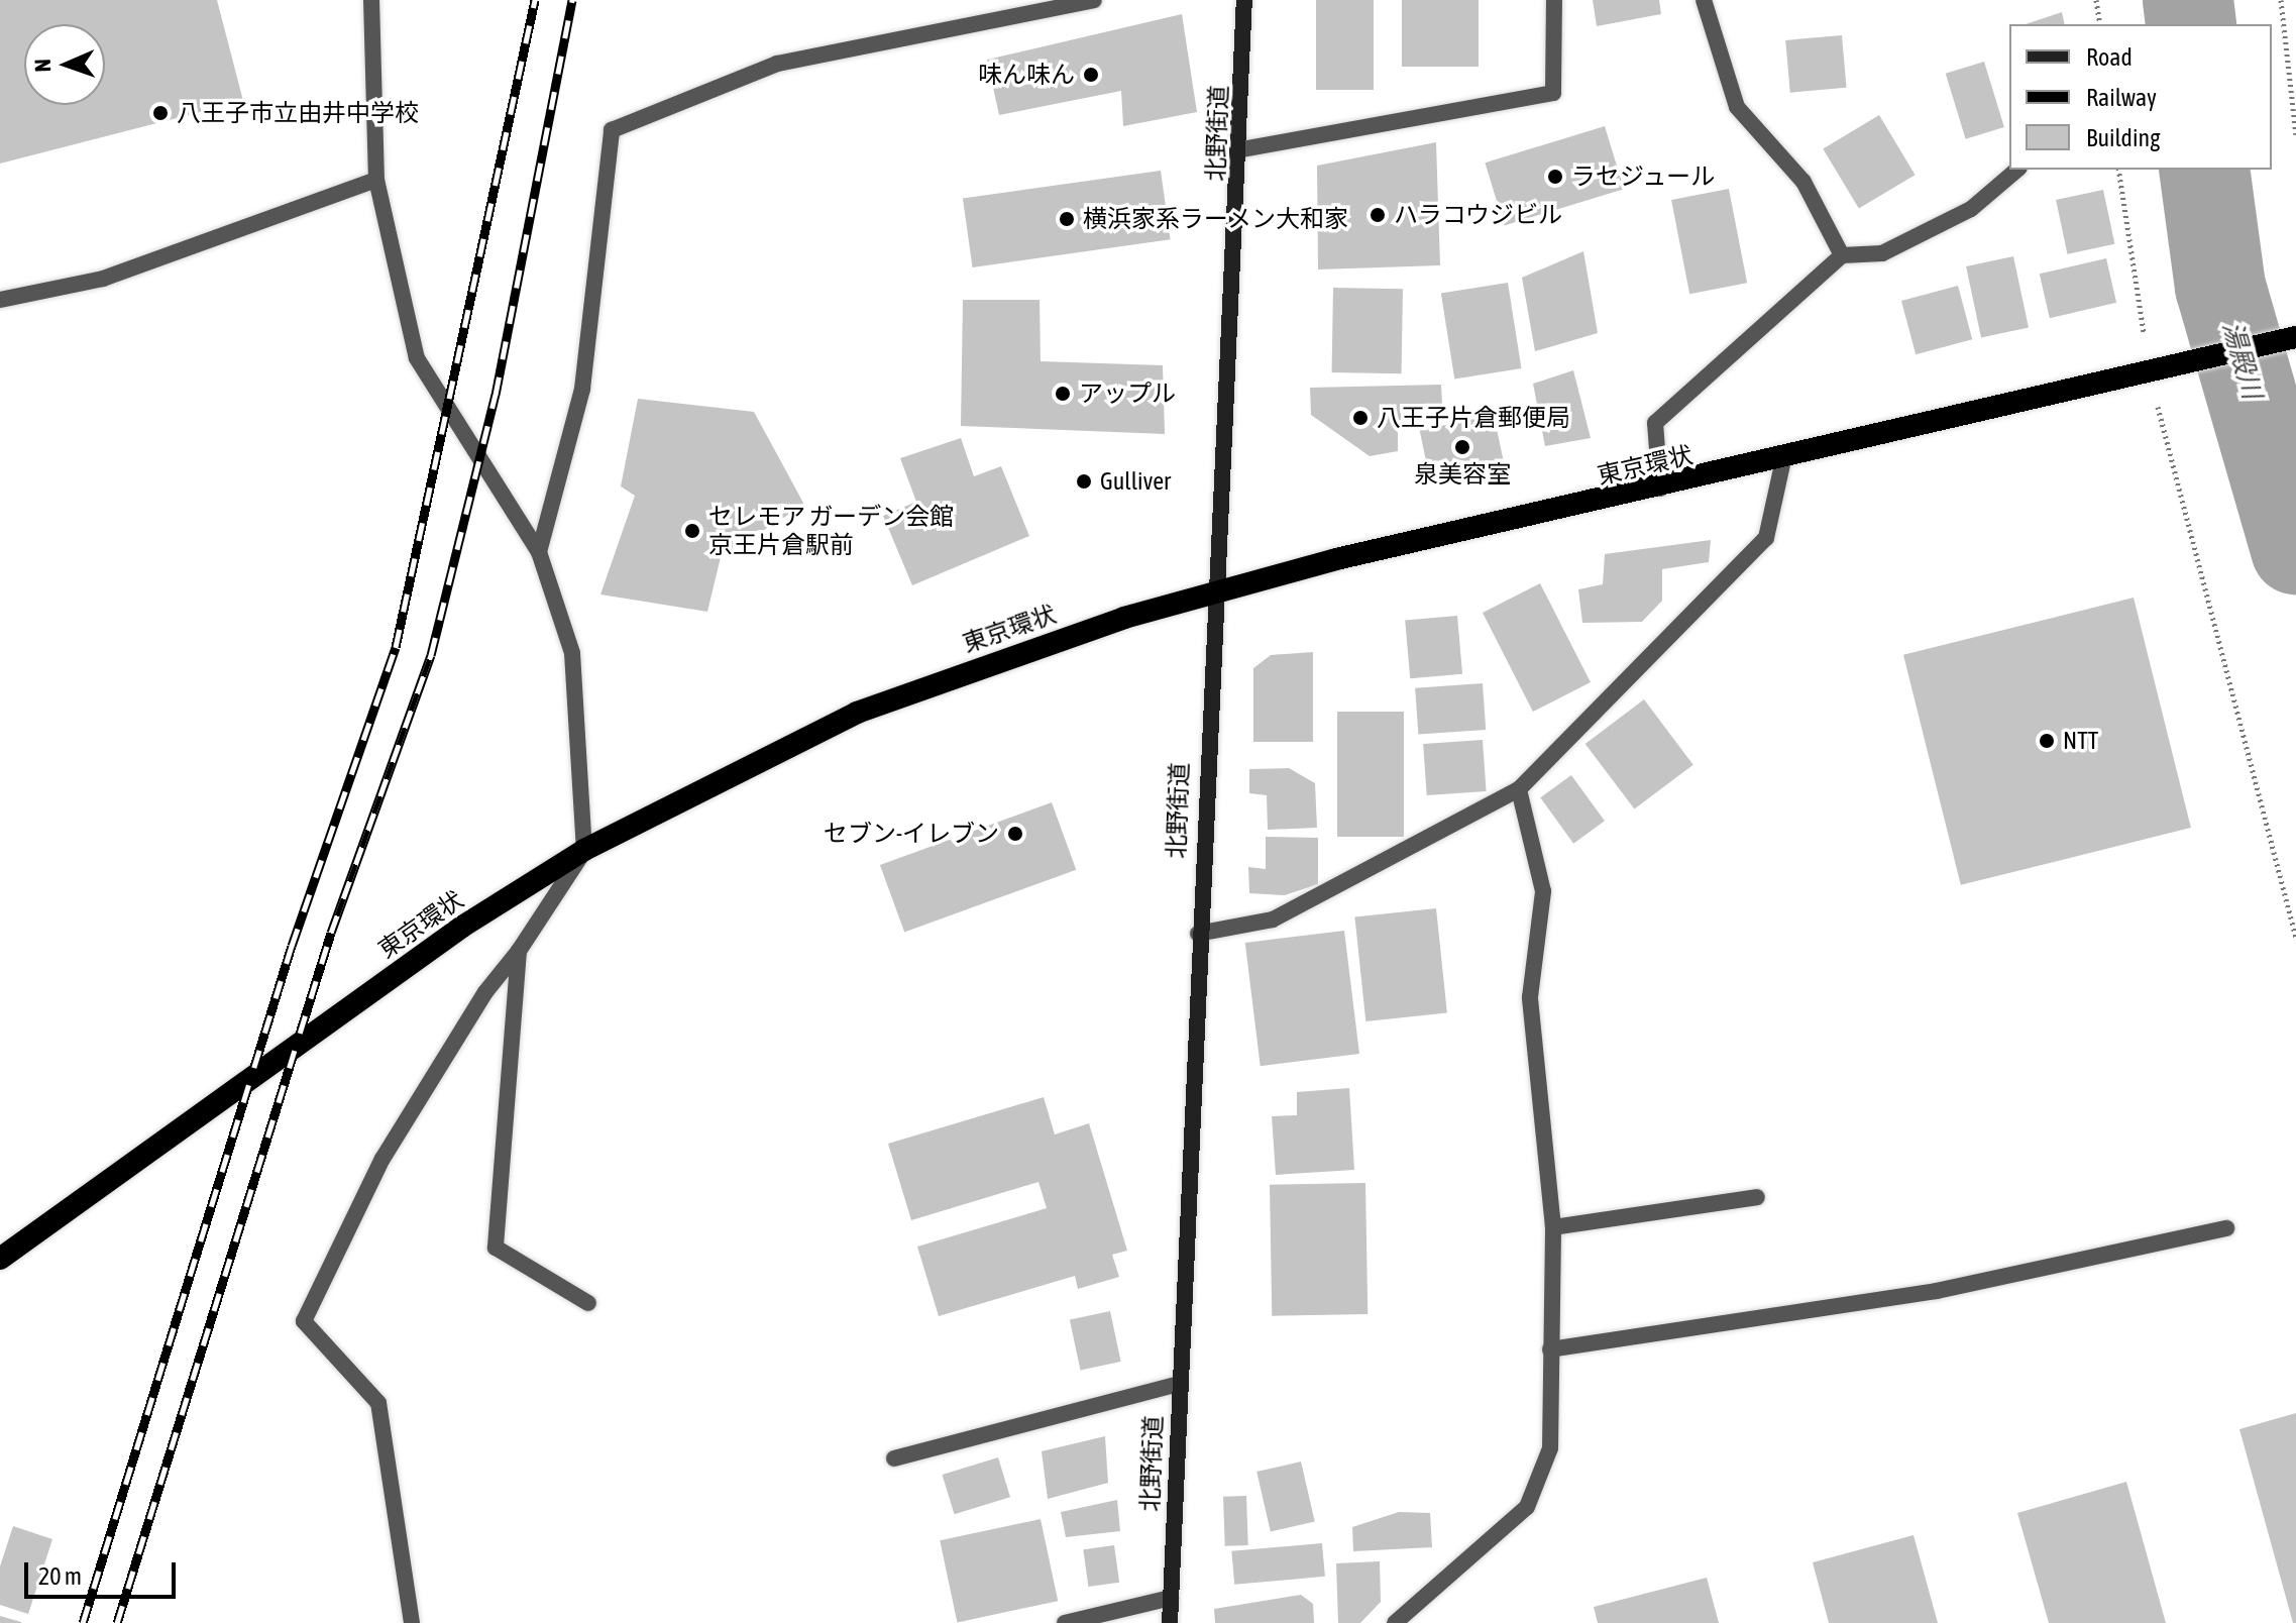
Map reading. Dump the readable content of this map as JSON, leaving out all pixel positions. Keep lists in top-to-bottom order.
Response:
{
  "streets": {
    "highway": ["東京環状"],
    "main road": ["北野街道"]
  },
  "crossings": [
    ["北野街道", "東京環状"]
  ],
  "water": ["湯殿川"],
  "places": [
    "味ん味ん",
    "八王子市立由井中学校",
    "ラセジュール",
    "ハラコウジビル",
    "横浜家系ラーメン大和家",
    "アップル",
    "八王子片倉郵便局",
    "泉美容室",
    "Gulliver",
    "セレモア ガーデン会館 京王片倉駅前",
    "NTT",
    "セブン-イレブン"
  ],
  "legend": ["Road", "Railway", "Building"],
  "scale_bar": "20 m",
  "north": "left"
}
